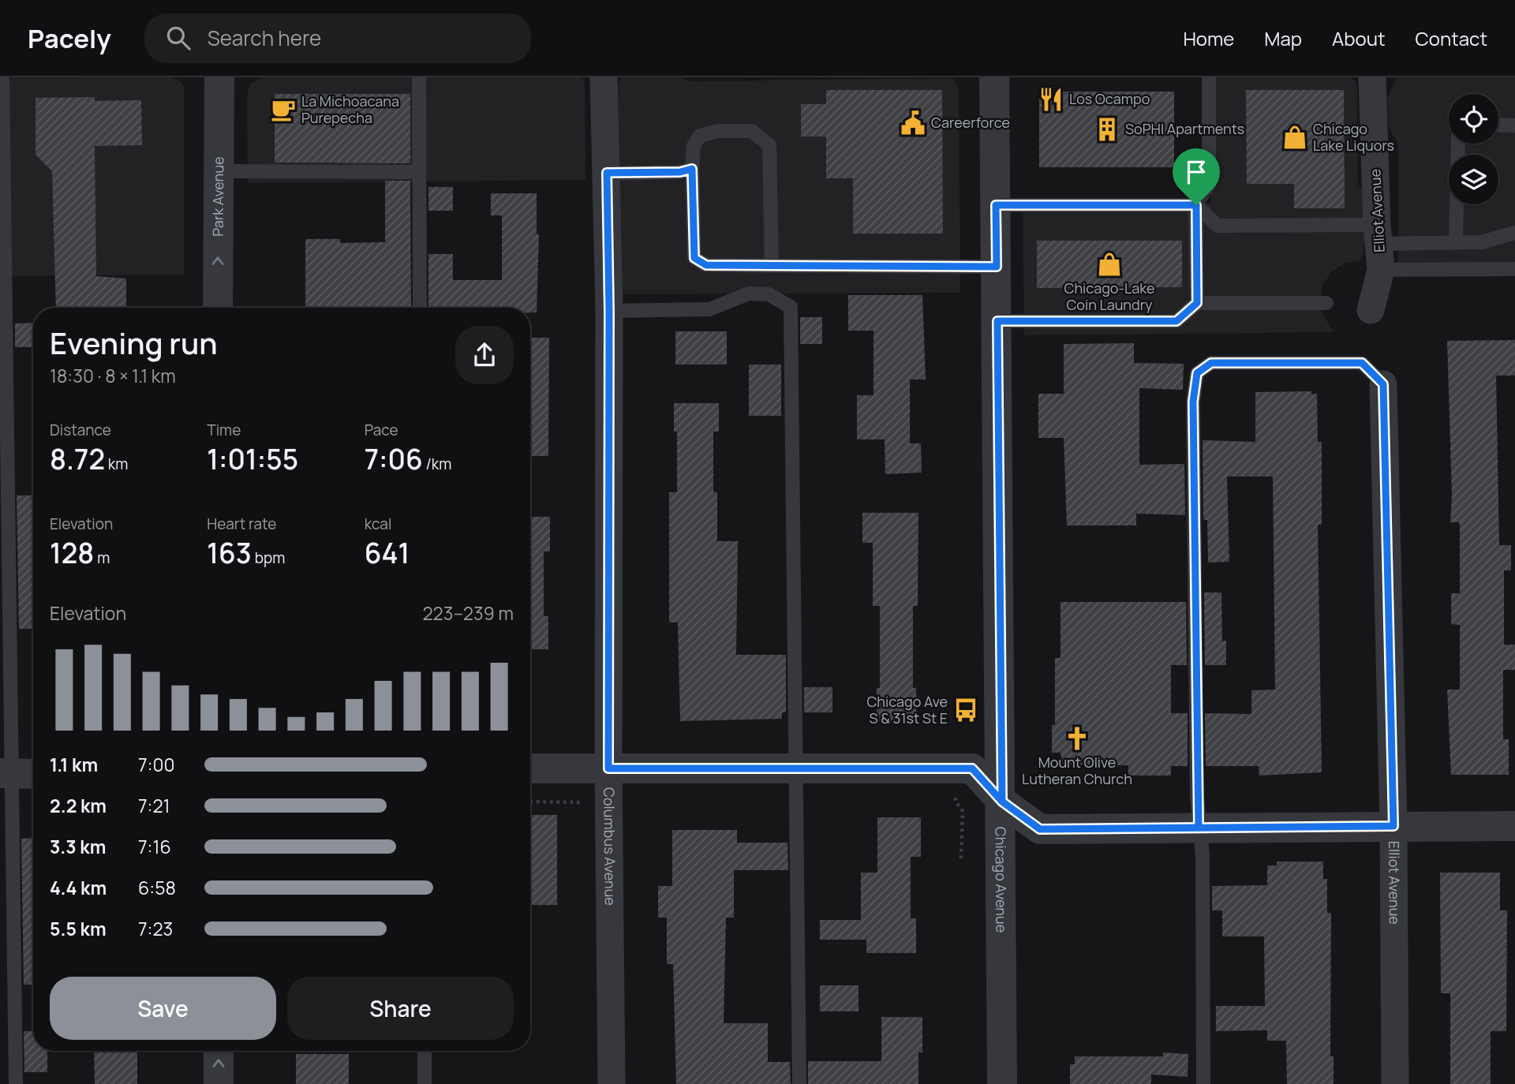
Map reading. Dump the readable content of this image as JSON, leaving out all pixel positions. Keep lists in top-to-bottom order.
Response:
{
  "streets": {
    "street": [
      "Park Avenue",
      "Elliot Avenue",
      "Columbus Avenue",
      "Chicago Avenue"
    ]
  },
  "one_way": ["Park Avenue"],
  "places": {
    "restaurant": ["Los Ocampo"],
    "cafe": ["La Michoacana Purepecha"],
    "public building": ["Careerforce"],
    "building": ["SoPHI Apartments"],
    "shop": ["Chicago Lake Liquors", "Chicago-Lake Coin Laundry"],
    "bus stop": ["Chicago Ave S & 31st St E"],
    "church": ["Mount Olive Lutheran Church"]
  },
  "page": {
    "header": "Pacely",
    "search": "Search here",
    "nav": [
      "Home",
      "Map",
      "About",
      "Contact"
    ],
    "heading": ["Evening run", "18:30 · 8 × 1.1 km"],
    "stats": [
      ["Distance", "8.72 km"],
      ["Time", "1:01:55"],
      ["Pace", "7:06 /km"],
      ["Elevation", "128 m"],
      ["Heart rate", "163 bpm"],
      ["kcal", "641"]
    ],
    "chart": ["Elevation", "223–239 m"],
    "list": [
      {
        "name": "1.1 km",
        "note": "7:00"
      },
      {
        "name": "2.2 km",
        "note": "7:21"
      },
      {
        "name": "3.3 km",
        "note": "7:16"
      },
      {
        "name": "4.4 km",
        "note": "6:58"
      },
      {
        "name": "5.5 km",
        "note": "7:23"
      }
    ],
    "buttons": ["Save", "Share"]
  }
}
